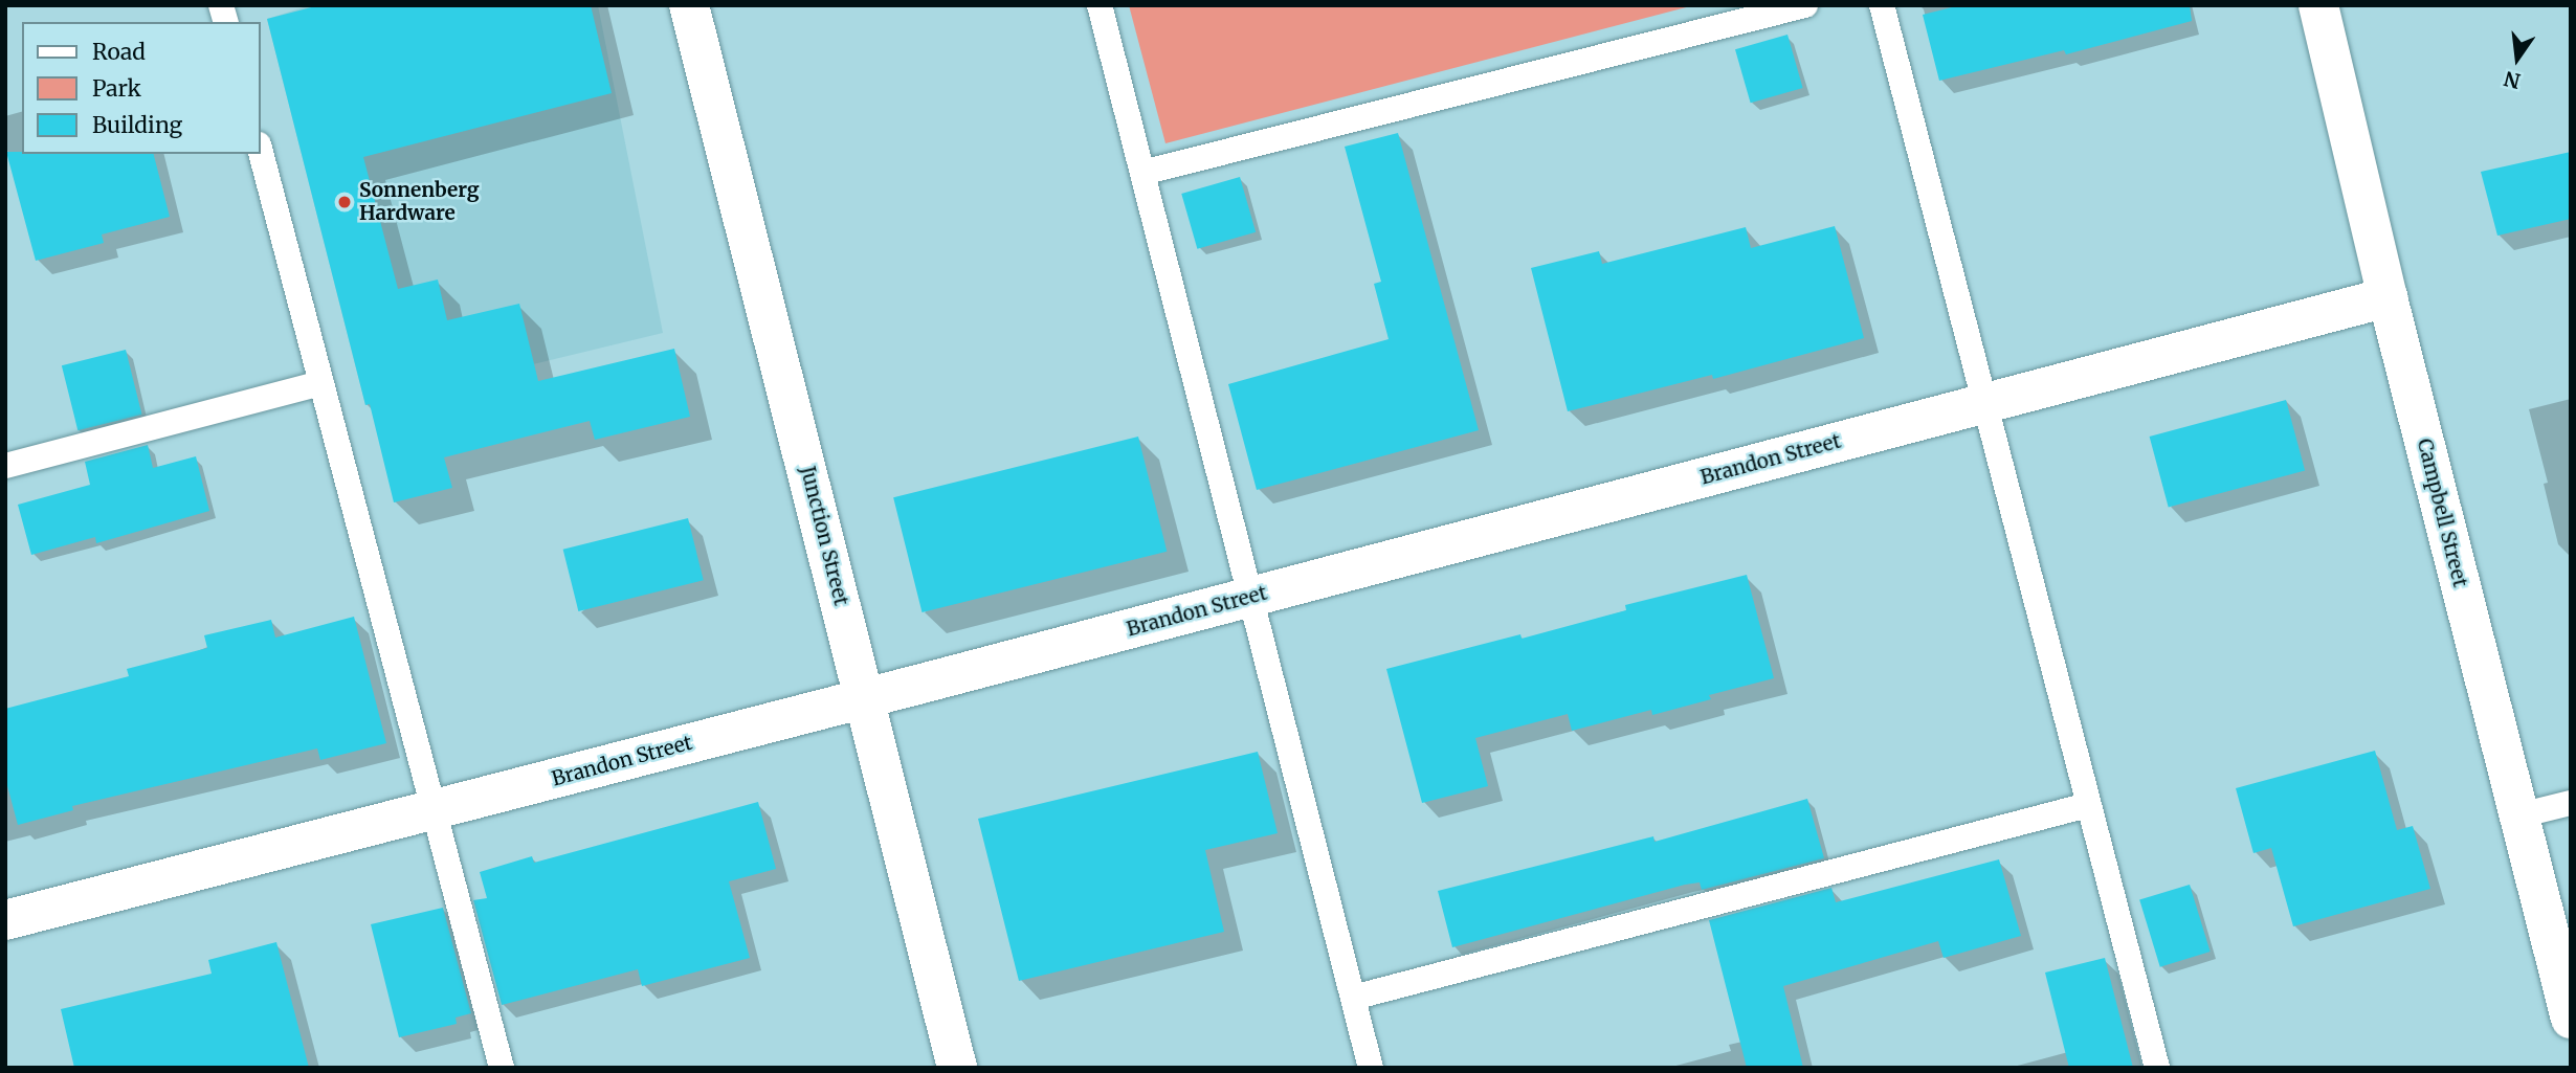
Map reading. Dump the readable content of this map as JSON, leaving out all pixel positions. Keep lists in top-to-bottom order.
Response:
{
  "streets": {
    "street": ["Brandon Street", "Campbell Street", "Junction Street"]
  },
  "crossings": [
    ["Brandon Street", "Campbell Street"],
    ["Brandon Street", "Junction Street"]
  ],
  "places": ["Sonnenberg Hardware"],
  "legend": ["Road", "Park", "Building"],
  "north": "bottom"
}
